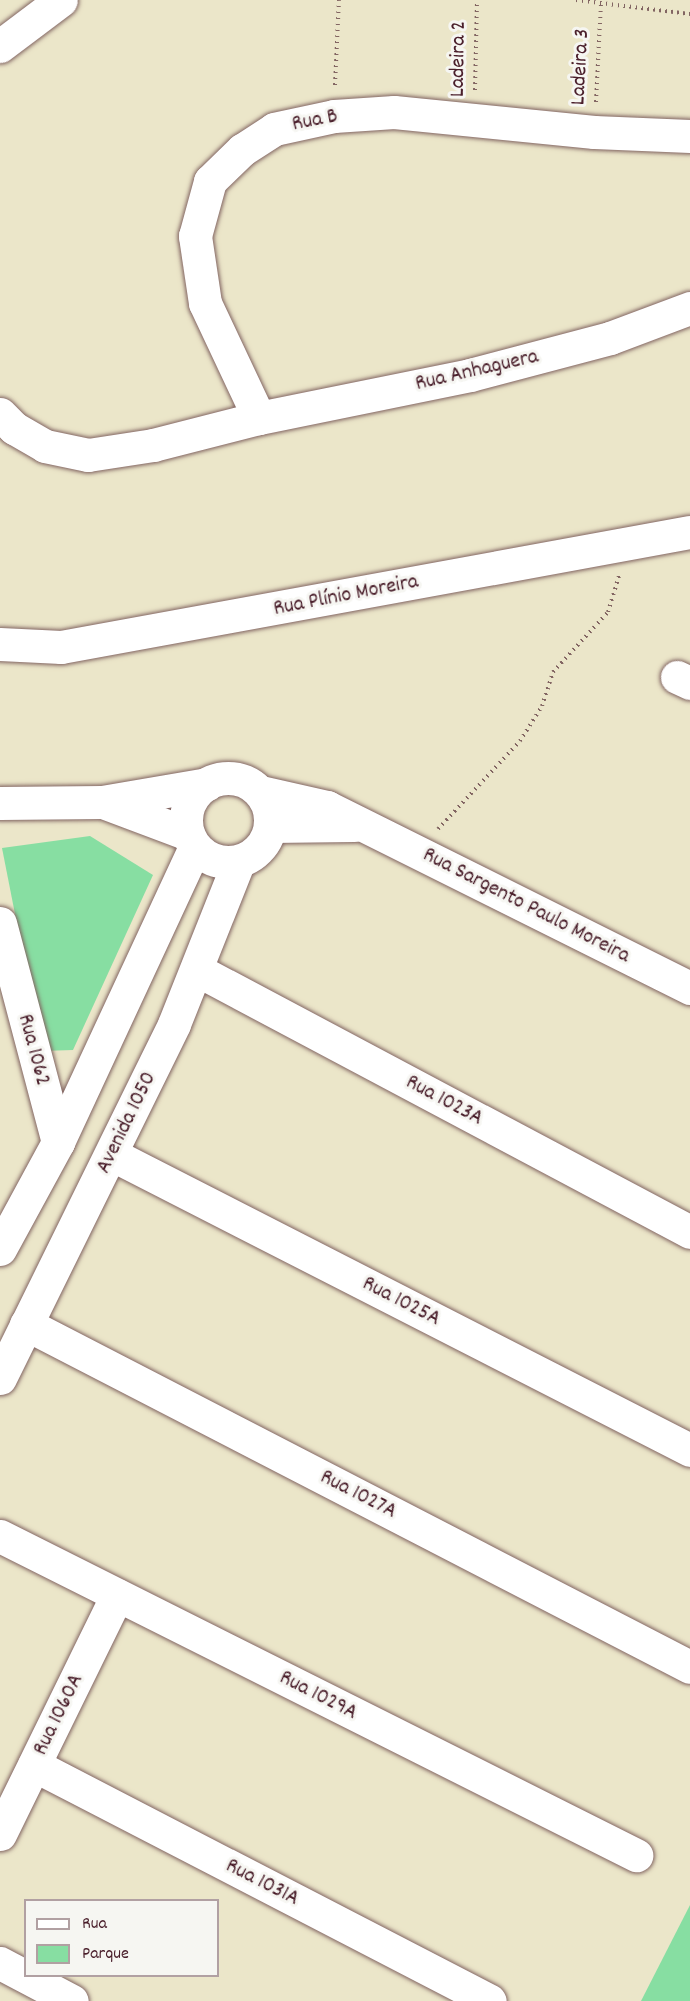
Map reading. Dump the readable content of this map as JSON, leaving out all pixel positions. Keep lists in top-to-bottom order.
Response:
{
  "streets": {
    "street": [
      "Rua B",
      "Rua Anhaguera",
      "Rua Plínio Moreira",
      "Rua Sargento Paulo Moreira",
      "Rua 1062",
      "Rua 1023A",
      "Avenida 1050",
      "Rua 1025A",
      "Rua 1027A",
      "Rua 1029A",
      "Rua 1060A",
      "Rua 1031A"
    ],
    "path": ["Ladeira 2", "Ladeira 3"]
  },
  "crossings": [
    ["Ladeira 2", "Rua B"],
    ["Ladeira 3", "Rua B"],
    ["Rua B", "Rua Anhaguera"],
    ["Rua Sargento Paulo Moreira", "Avenida 1050"],
    ["Rua 1023A", "Avenida 1050"],
    ["Avenida 1050", "Rua 1025A"],
    ["Avenida 1050", "Rua 1027A"],
    ["Rua 1029A", "Rua 1060A"],
    ["Rua 1060A", "Rua 1031A"]
  ],
  "legend": ["Rua", "Parque"]
}
